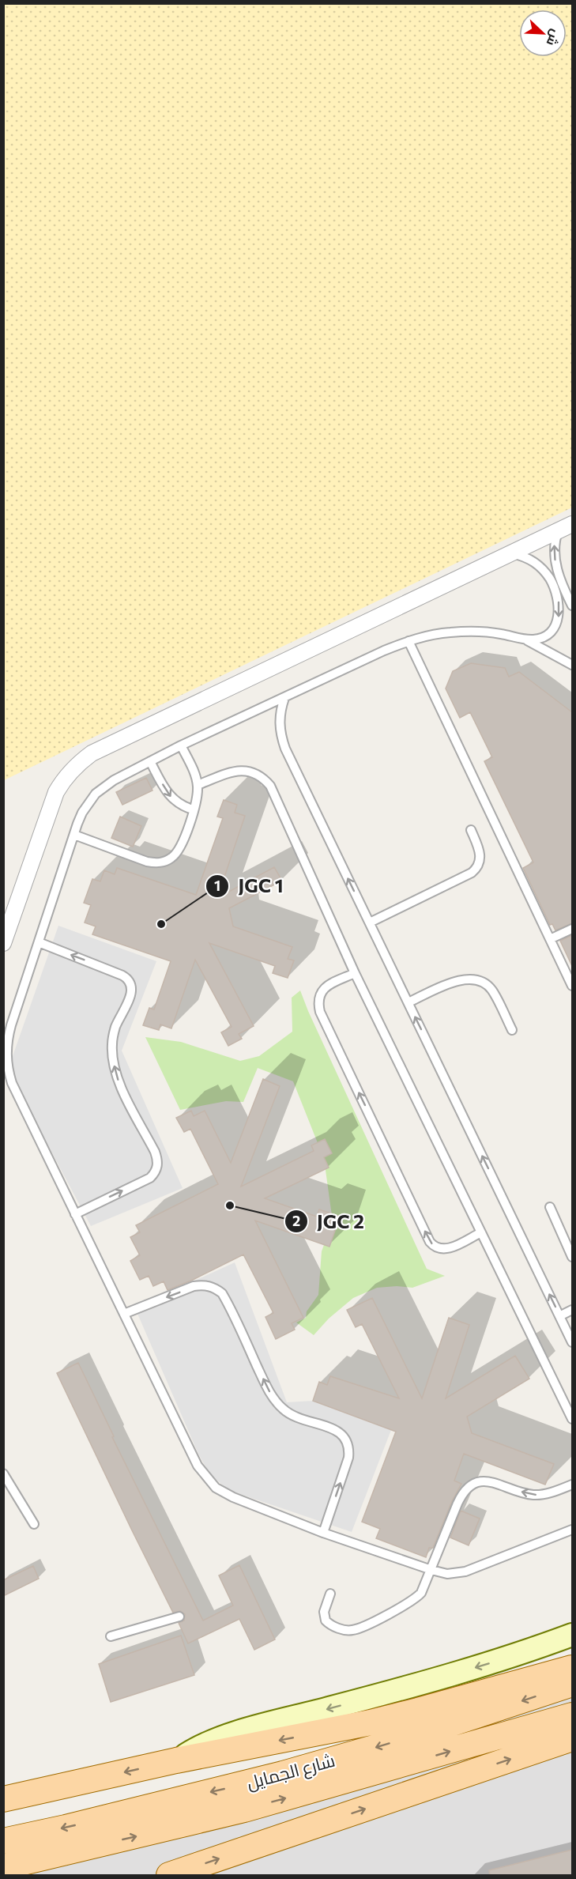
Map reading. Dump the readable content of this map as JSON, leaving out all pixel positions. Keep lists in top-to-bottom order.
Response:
{
  "streets": {
    "main road": ["شارع الجمايل"]
  },
  "places": ["JGC 1", "JGC 2"],
  "north": "bottom right"
}
